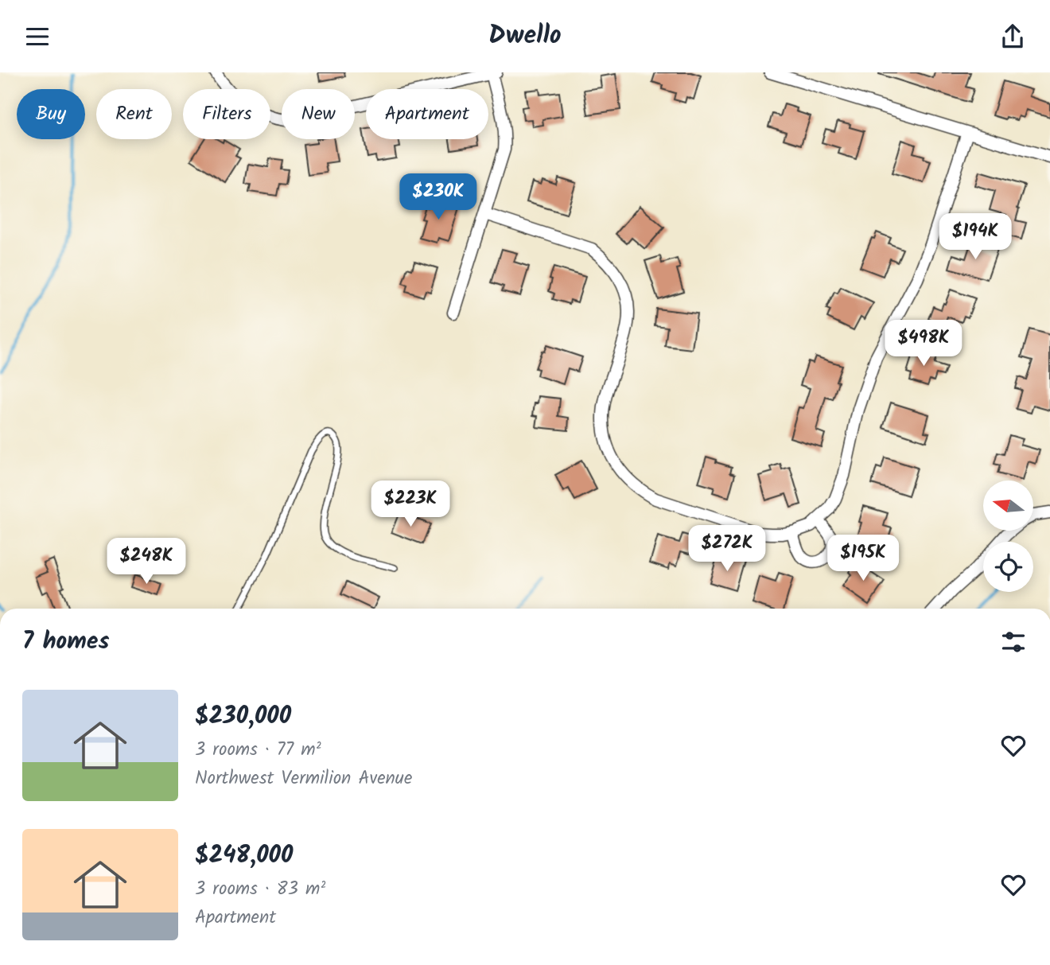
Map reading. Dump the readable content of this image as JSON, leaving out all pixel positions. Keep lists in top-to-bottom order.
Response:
{
  "north": "left",
  "page": {
    "header": "Dwello",
    "chip": [
      "Buy",
      "Rent",
      "Filters",
      "New",
      "Apartment"
    ],
    "price": [
      "$230K",
      "$194K",
      "$498K",
      "$223K",
      "$272K",
      "$195K",
      "$248K"
    ],
    "heading": "7 homes",
    "list": [
      {
        "name": "$230,000",
        "note": "3 rooms · 77 m² · Northwest Vermilion Avenue"
      },
      {
        "name": "$248,000",
        "note": "3 rooms · 83 m² · Apartment"
      }
    ]
  }
}
